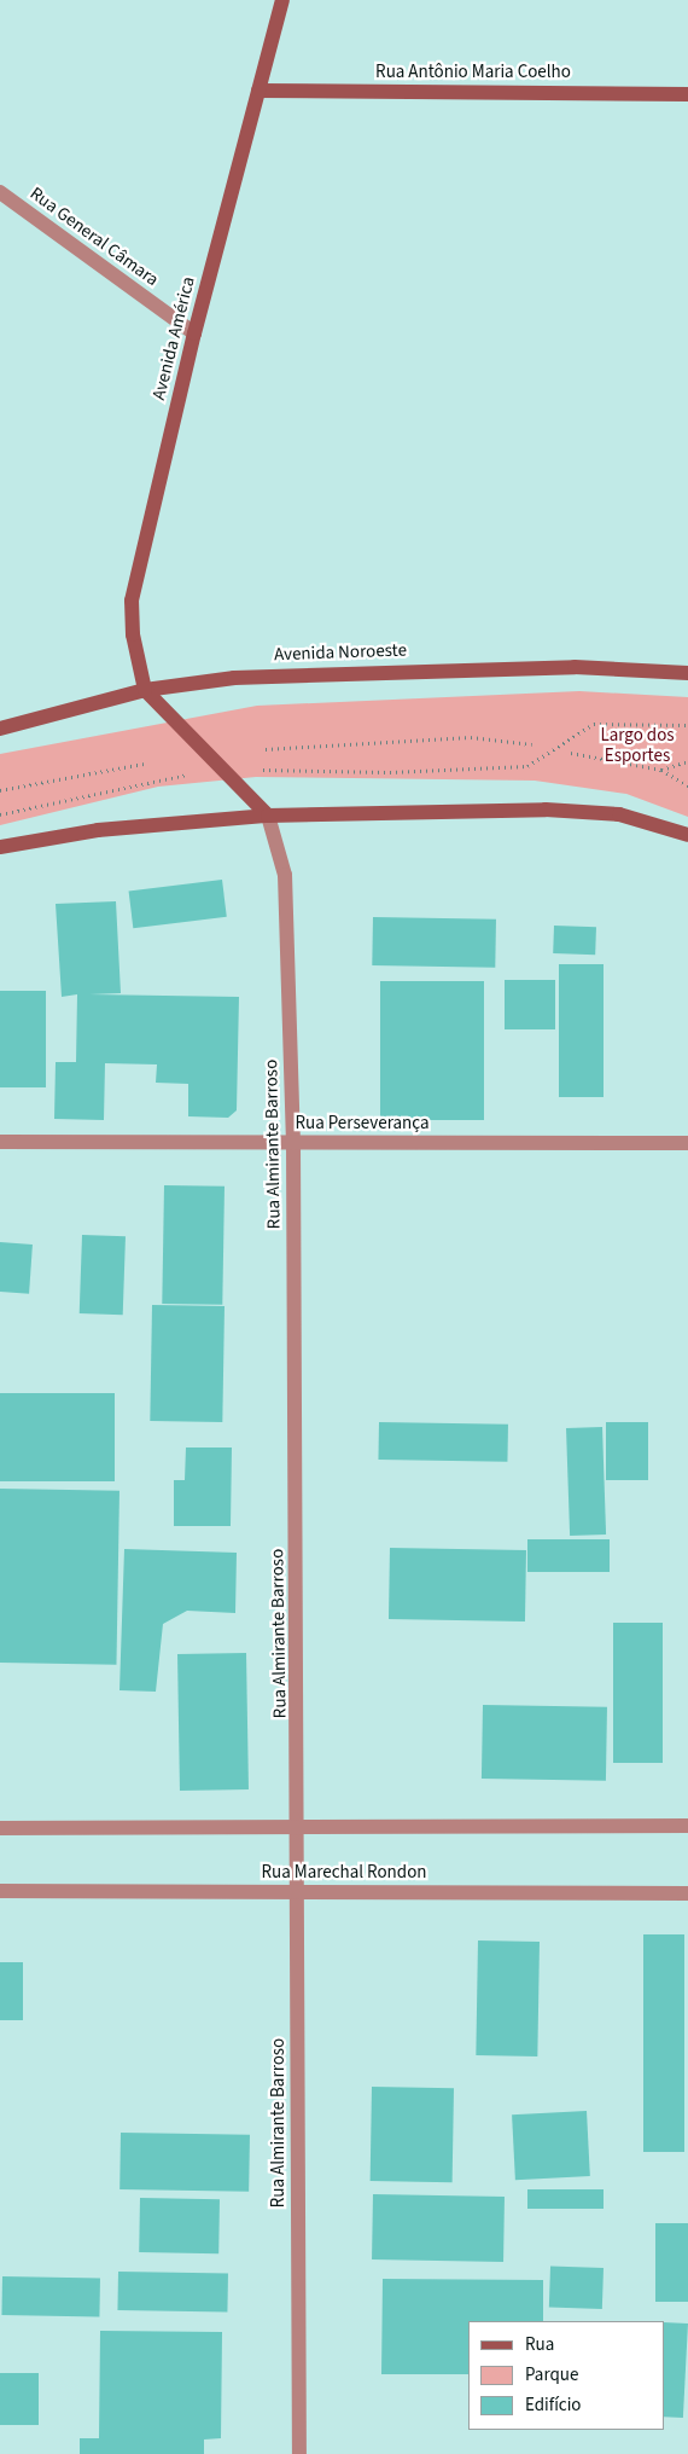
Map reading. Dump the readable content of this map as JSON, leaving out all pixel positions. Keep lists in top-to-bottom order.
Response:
{
  "streets": {
    "main road": ["Rua Antônio Maria Coelho", "Avenida América", "Avenida Noroeste"],
    "street": [
      "Rua General Câmara",
      "Rua Perseverança",
      "Rua Almirante Barroso",
      "Rua Marechal Rondon"
    ]
  },
  "crossings": [
    ["Rua Antônio Maria Coelho", "Avenida América"],
    ["Rua General Câmara", "Avenida América"],
    ["Avenida América", "Avenida Noroeste"],
    ["Rua Perseverança", "Rua Almirante Barroso"],
    ["Rua Almirante Barroso", "Rua Marechal Rondon"]
  ],
  "parks": ["Largo dos Esportes"],
  "legend": ["Rua", "Parque", "Edifício"]
}
